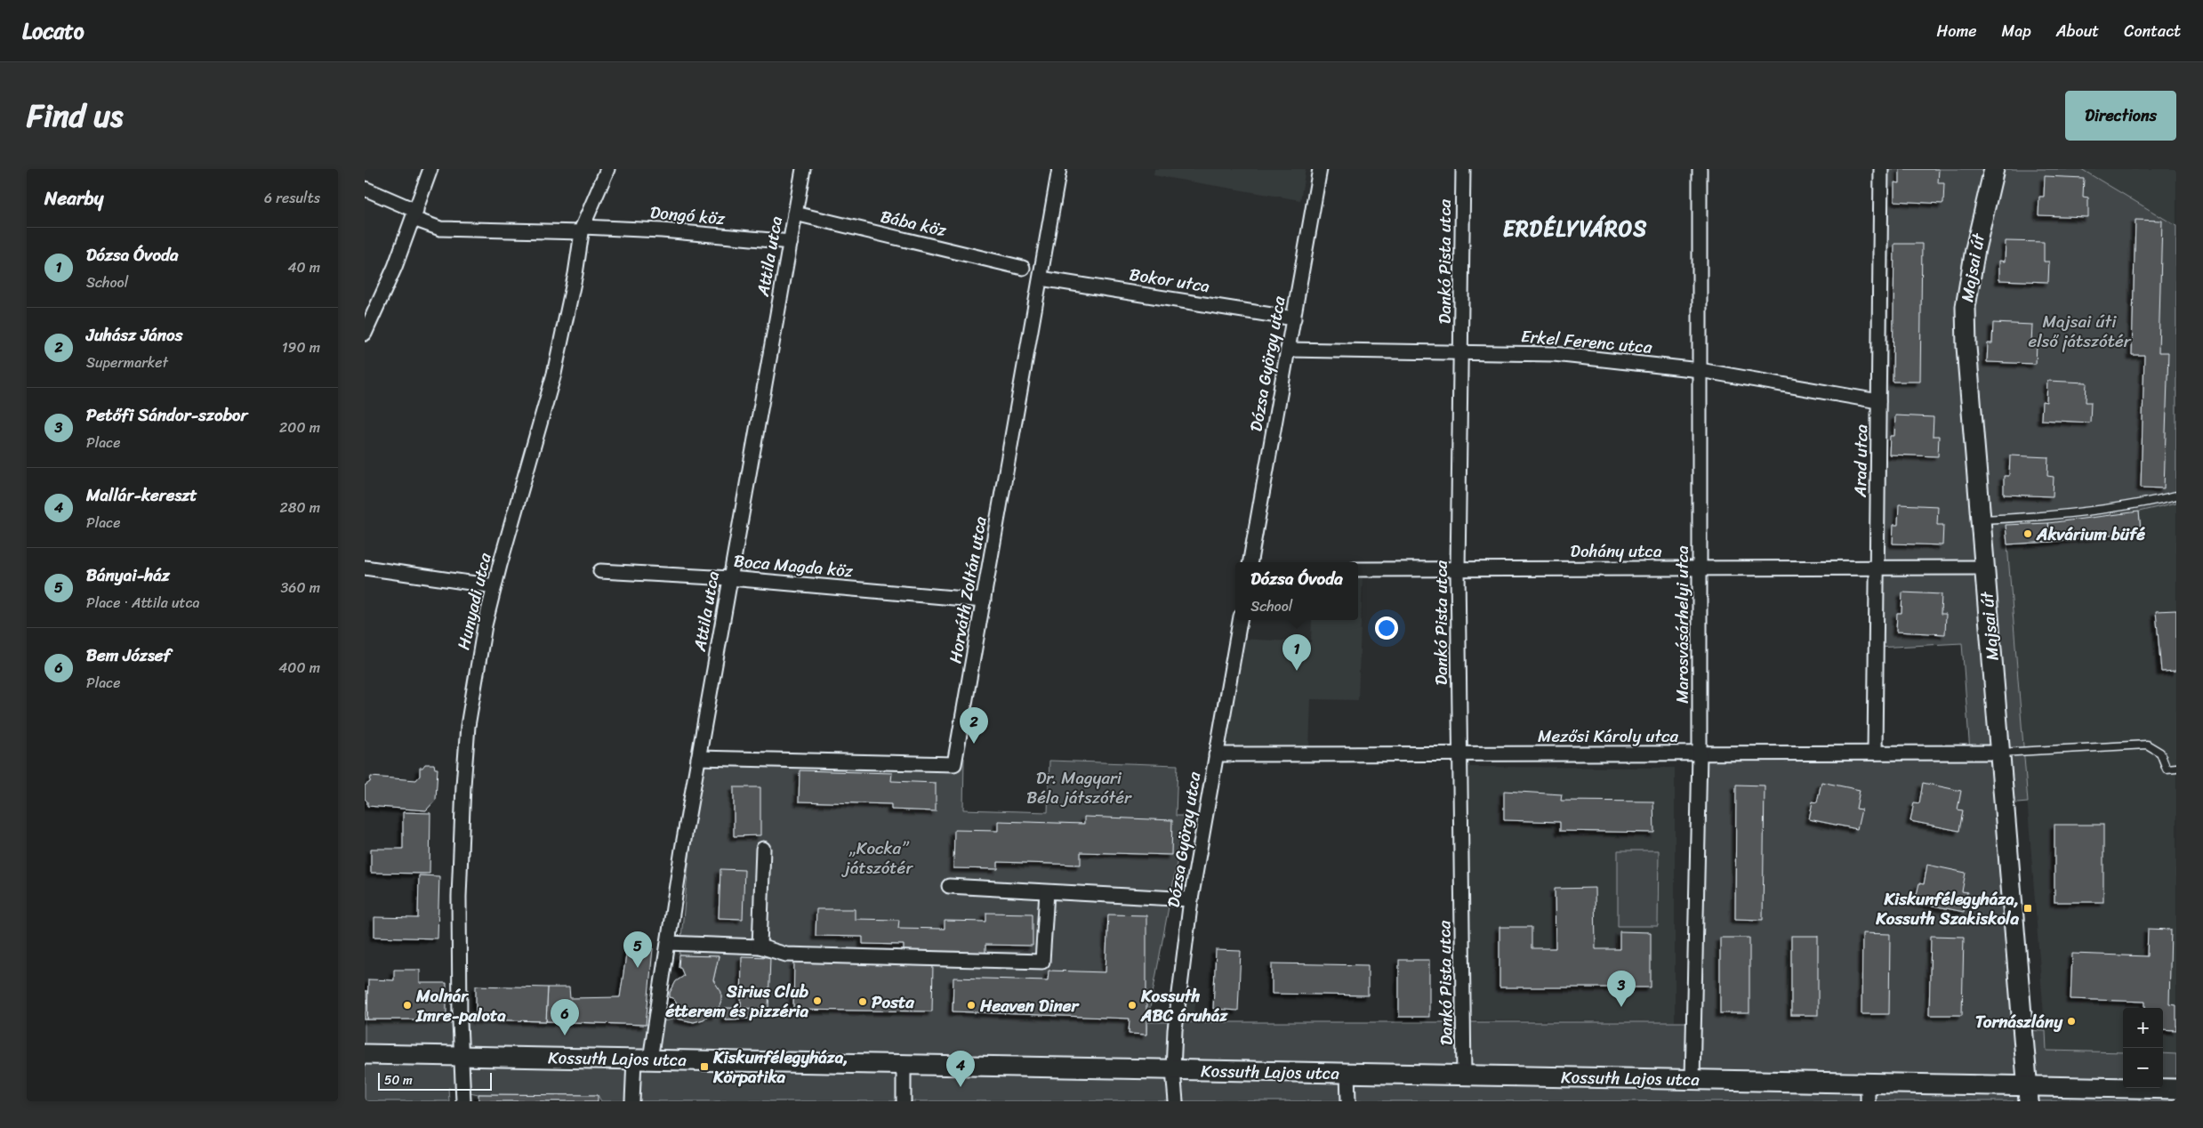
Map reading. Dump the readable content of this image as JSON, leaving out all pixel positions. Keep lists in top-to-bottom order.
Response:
{
  "streets": {
    "street": [
      "Dongó köz",
      "Bába köz",
      "Attila utca",
      "Dankó Pista utca",
      "Majsai út",
      "Bokor utca",
      "Erkel Ferenc utca",
      "Dózsa György utca",
      "Arad utca",
      "Dohány utca",
      "Boca Magda köz",
      "Horváth Zoltán utca",
      "Hunyadi utca",
      "Marosvásárhelyi utca",
      "Mezősi Károly utca",
      "Kossuth Lajos utca"
    ]
  },
  "crossings": [
    ["Dongó köz", "Attila utca"],
    ["Dongó köz", "Hunyadi utca"],
    ["Bába köz", "Attila utca"],
    ["Attila utca", "Boca Magda köz"],
    ["Attila utca", "Horváth Zoltán utca"],
    ["Attila utca", "Kossuth Lajos utca"],
    ["Dankó Pista utca", "Erkel Ferenc utca"],
    ["Dankó Pista utca", "Dohány utca"],
    ["Dankó Pista utca", "Mezősi Károly utca"],
    ["Dankó Pista utca", "Kossuth Lajos utca"],
    ["Majsai út", "Dohány utca"],
    ["Majsai út", "Mezősi Károly utca"],
    ["Majsai út", "Kossuth Lajos utca"],
    ["Bokor utca", "Dózsa György utca"],
    ["Bokor utca", "Horváth Zoltán utca"],
    ["Erkel Ferenc utca", "Dózsa György utca"],
    ["Erkel Ferenc utca", "Arad utca"],
    ["Erkel Ferenc utca", "Marosvásárhelyi utca"],
    ["Dózsa György utca", "Mezősi Károly utca"],
    ["Dózsa György utca", "Kossuth Lajos utca"],
    ["Arad utca", "Dohány utca"],
    ["Arad utca", "Mezősi Károly utca"],
    ["Dohány utca", "Marosvásárhelyi utca"],
    ["Boca Magda köz", "Horváth Zoltán utca"],
    ["Hunyadi utca", "Kossuth Lajos utca"],
    ["Marosvásárhelyi utca", "Mezősi Károly utca"],
    ["Marosvásárhelyi utca", "Kossuth Lajos utca"]
  ],
  "districts": ["ERDÉLYVÁROS"],
  "parks": ["Majsai úti első játszótér", "Dr. Magyari Béla játszótér", "„Kocka” játszótér"],
  "places": {
    "other": [
      "Akvárium büfé",
      "Sirius Club étterem és pizzéria",
      "Posta",
      "Molnár Imre-palota",
      "Heaven Diner",
      "Kossuth ABC áruház",
      "Tornászlány"
    ],
    "transit": ["Kiskunfélegyháza, Kossuth Szakiskola", "Kiskunfélegyháza, Körpatika"]
  },
  "scale_bar": "50 m",
  "page": {
    "header": "Locato",
    "nav": [
      "Home",
      "Map",
      "About",
      "Contact"
    ],
    "title": "Find us",
    "buttons": "Directions",
    "heading": ["Nearby", "6 results"],
    "list": [
      {
        "mark": "1",
        "name": "Dózsa Óvoda",
        "note": "School",
        "value": "40 m"
      },
      {
        "mark": "2",
        "name": "Juhász János",
        "note": "Supermarket",
        "value": "190 m"
      },
      {
        "mark": "3",
        "name": "Petőfi Sándor-szobor",
        "note": "Place",
        "value": "200 m"
      },
      {
        "mark": "4",
        "name": "Mallár-kereszt",
        "note": "Place",
        "value": "280 m"
      },
      {
        "mark": "5",
        "name": "Bányai-ház",
        "note": "Place · Attila utca",
        "value": "360 m"
      },
      {
        "mark": "6",
        "name": "Bem József",
        "note": "Place",
        "value": "400 m"
      }
    ],
    "popup": ["Dózsa Óvoda", "School"],
    "pins": [
      "1",
      "2",
      "5",
      "3",
      "6",
      "4"
    ],
    "map_buttons": ["+", "−"],
    "scale": "50 m"
  }
}
